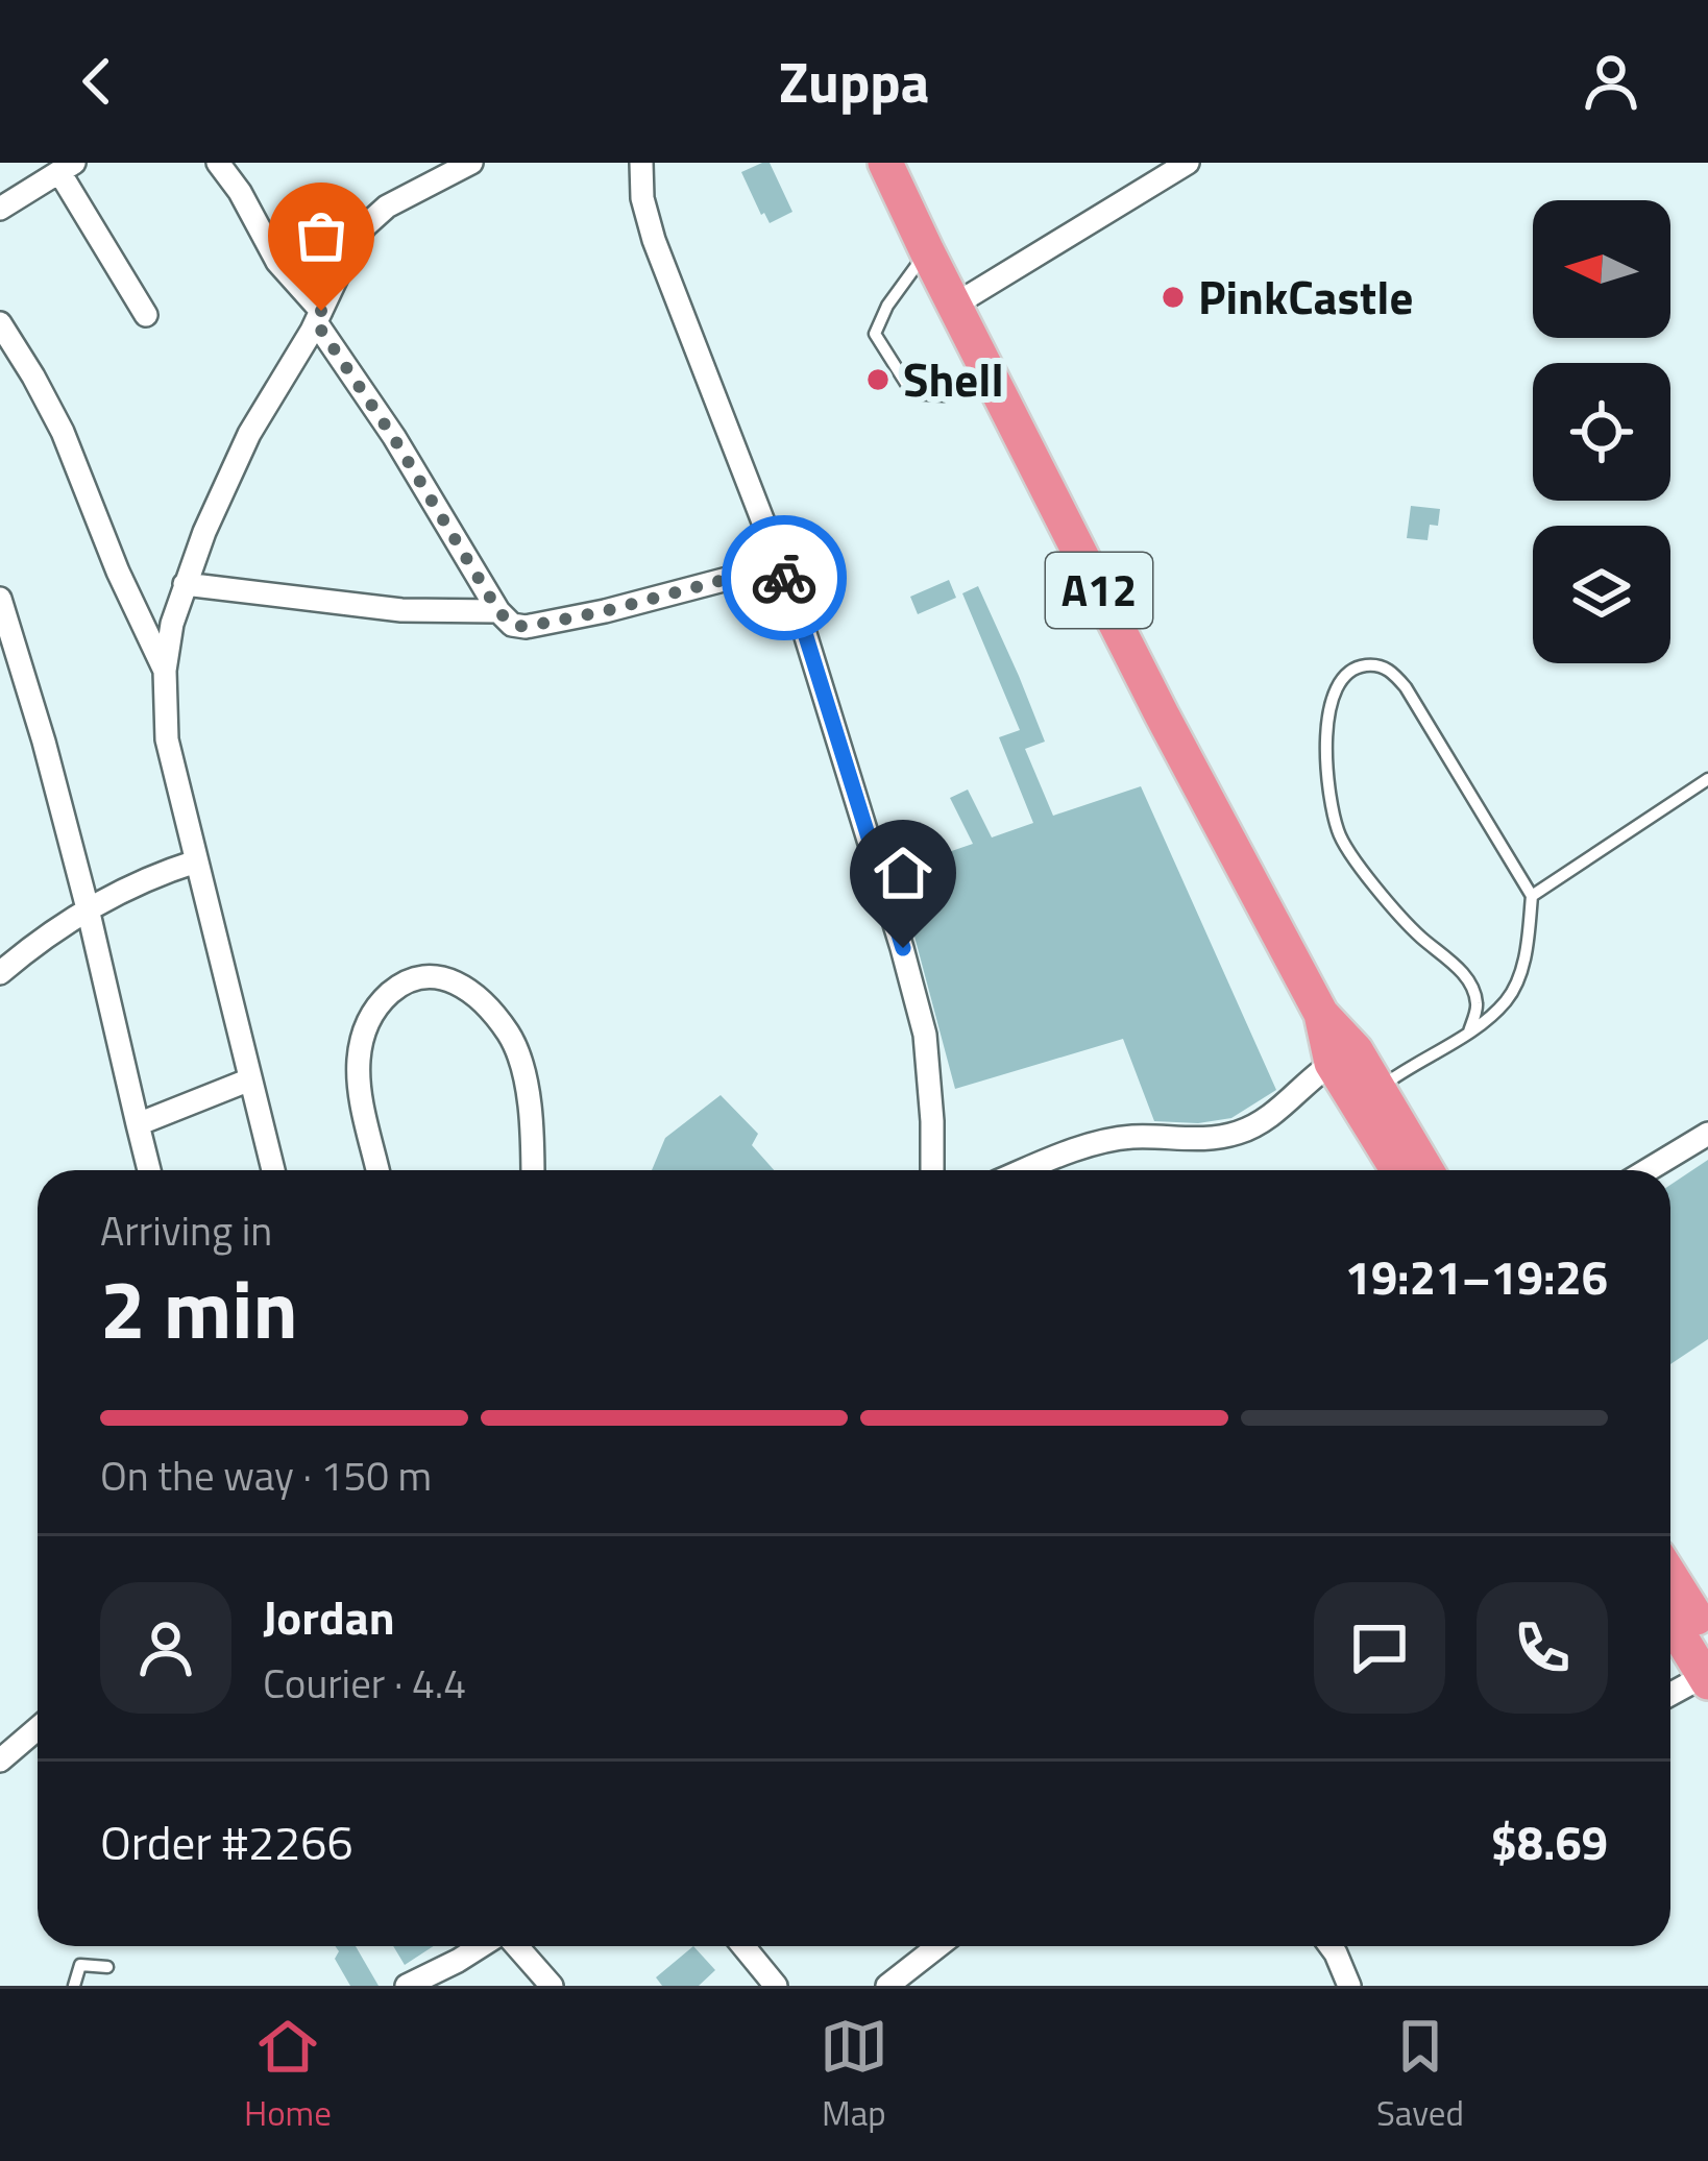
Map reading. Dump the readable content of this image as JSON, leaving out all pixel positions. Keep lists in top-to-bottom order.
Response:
{
  "streets": {
    "highway": ["A12"]
  },
  "places": ["PinkCastle", "Shell"],
  "north": "left",
  "page": {
    "header": "Zuppa",
    "heading": ["2 min", "Arriving in", "19:21–19:26"],
    "panel": [
      "Jordan",
      "Courier · 4.4",
      "Order #2266",
      "$8.69"
    ],
    "bar": "On the way · 150 m",
    "tabs": ["Home", "Map", "Saved"]
  }
}
